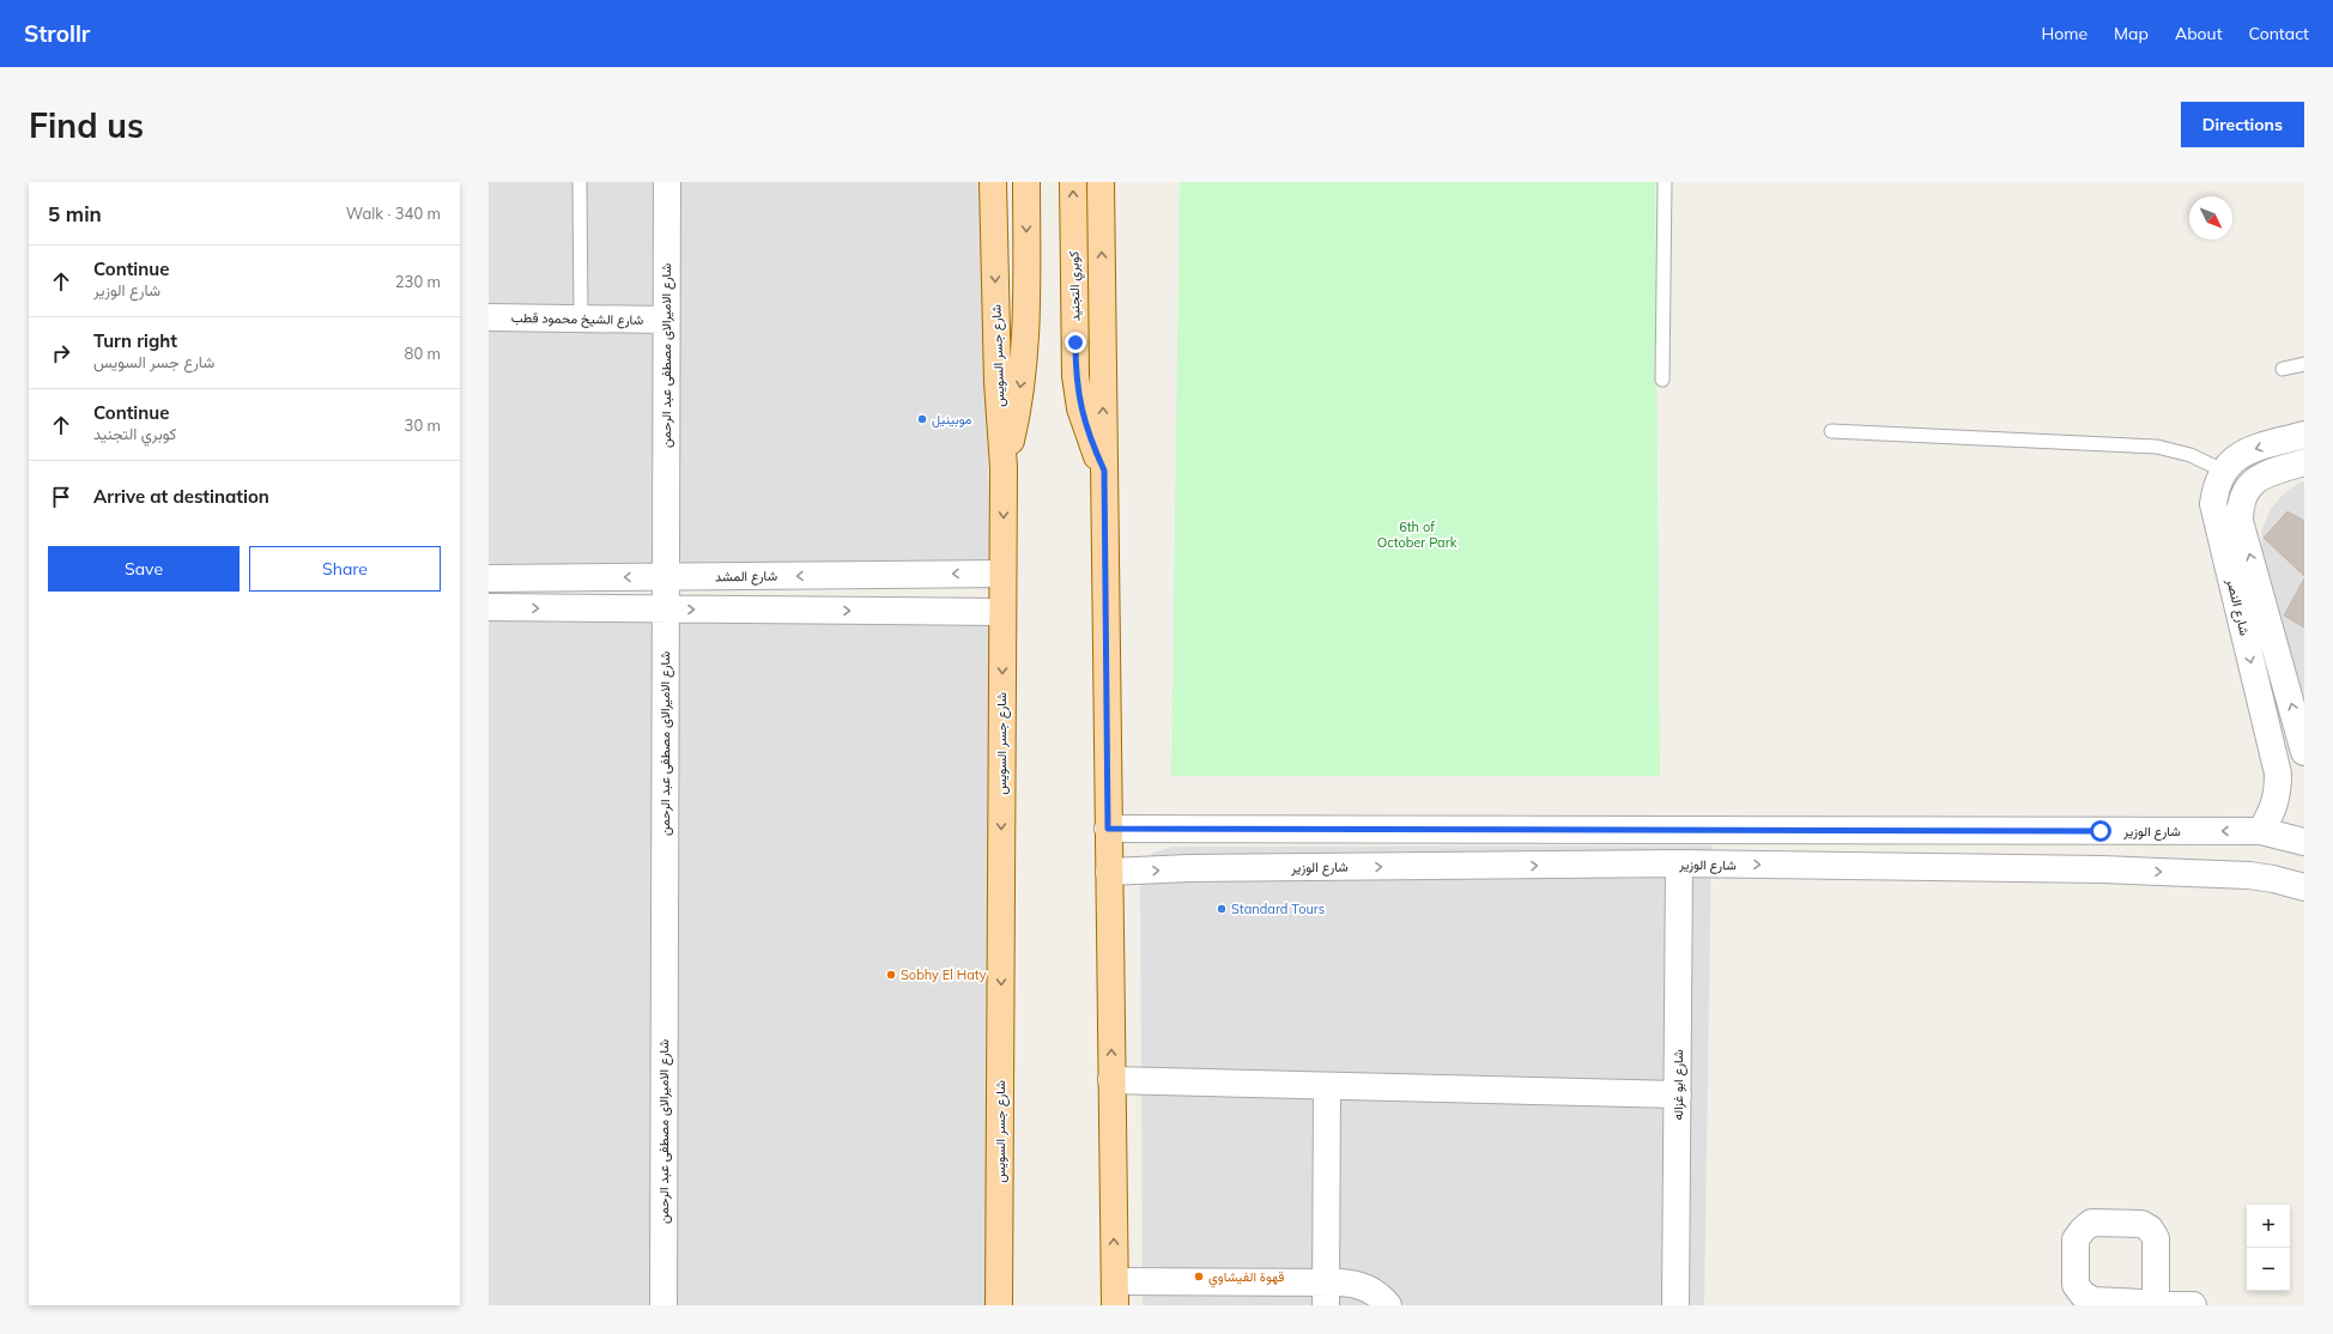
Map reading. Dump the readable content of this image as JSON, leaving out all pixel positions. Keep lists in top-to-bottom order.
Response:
{
  "streets": {
    "main road": ["كوبري التجنيد", "شارع جسر السويس"],
    "street": [
      "شارع الشيخ محمود قطب",
      "شارع الاميرالاى مصطفى عبد الرحمن",
      "شارع المشد",
      "شارع النصر",
      "شارع الوزير",
      "شارع ابو غزاله"
    ]
  },
  "crossings": [
    ["شارع الشيخ محمود قطب", "شارع الاميرالاى مصطفى عبد الرحمن"],
    ["شارع الاميرالاى مصطفى عبد الرحمن", "شارع المشد"],
    ["شارع جسر السويس", "شارع المشد"],
    ["شارع النصر", "شارع الوزير"],
    ["شارع الوزير", "شارع ابو غزاله"]
  ],
  "parks": ["6th of October Park"],
  "places": [
    "موبينيل",
    "Standard Tours",
    "Sobhy El Haty",
    "قهوة الفيشاوي"
  ],
  "north": "bottom right",
  "page": {
    "header": "Strollr",
    "nav": [
      "Home",
      "Map",
      "About",
      "Contact"
    ],
    "buttons": [
      "Directions",
      ["Save", "Share"]
    ],
    "title": "Find us",
    "heading": ["5 min", "Walk · 340 m"],
    "list": [
      ["Continue", "شارع الوزير", "230 m"],
      ["Turn right", "شارع جسر السويس", "80 m"],
      ["Continue", "كوبري التجنيد", "30 m"],
      "Arrive at destination"
    ],
    "map_buttons": ["+", "−"]
  }
}
